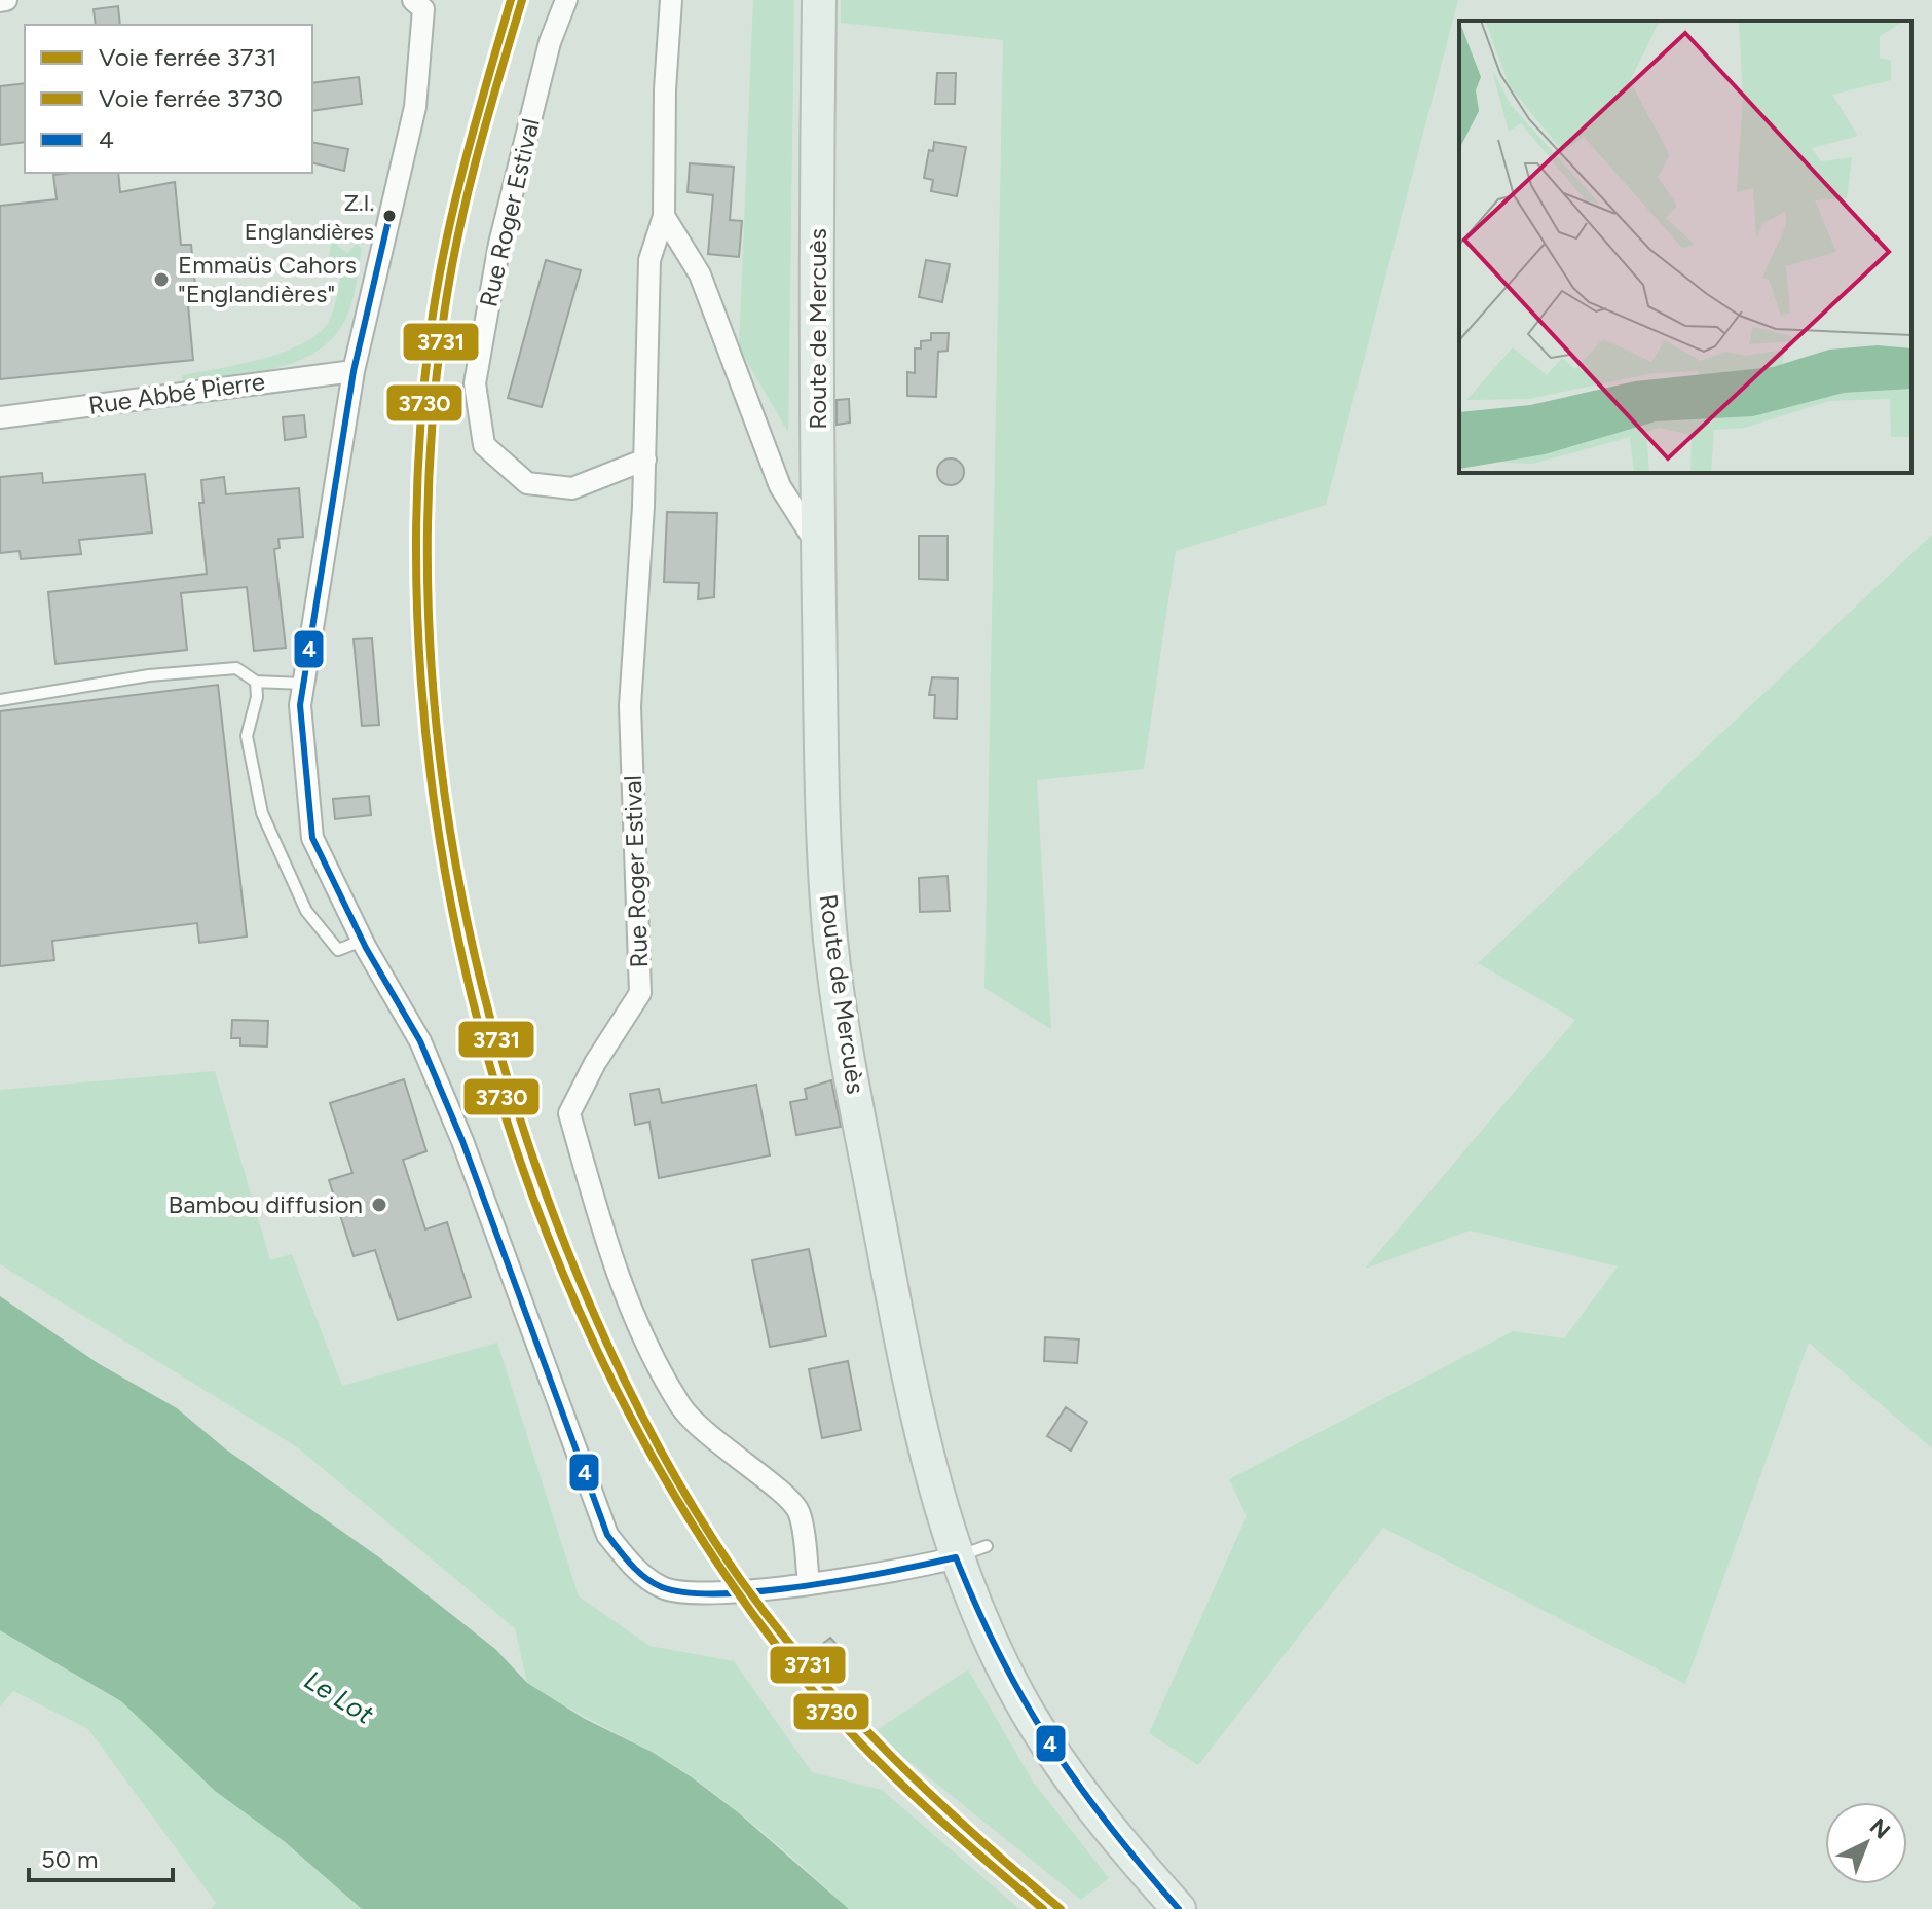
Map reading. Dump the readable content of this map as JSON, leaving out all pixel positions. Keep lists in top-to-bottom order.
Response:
{
  "streets": {
    "main road": ["Route de Mercuès"],
    "street": ["Rue Roger Estival", "Rue Abbé Pierre"]
  },
  "water": ["Le Lot"],
  "places": ["Z.I. Englandières", "Emmaüs Cahors \"Englandières\"", "Bambou diffusion"],
  "lines": ["rail line 3731", "rail line 3730", "transit line 4"],
  "legend": ["Voie ferrée 3731", "Voie ferrée 3730", "4"],
  "scale_bar": "50 m",
  "north": "top right"
}
